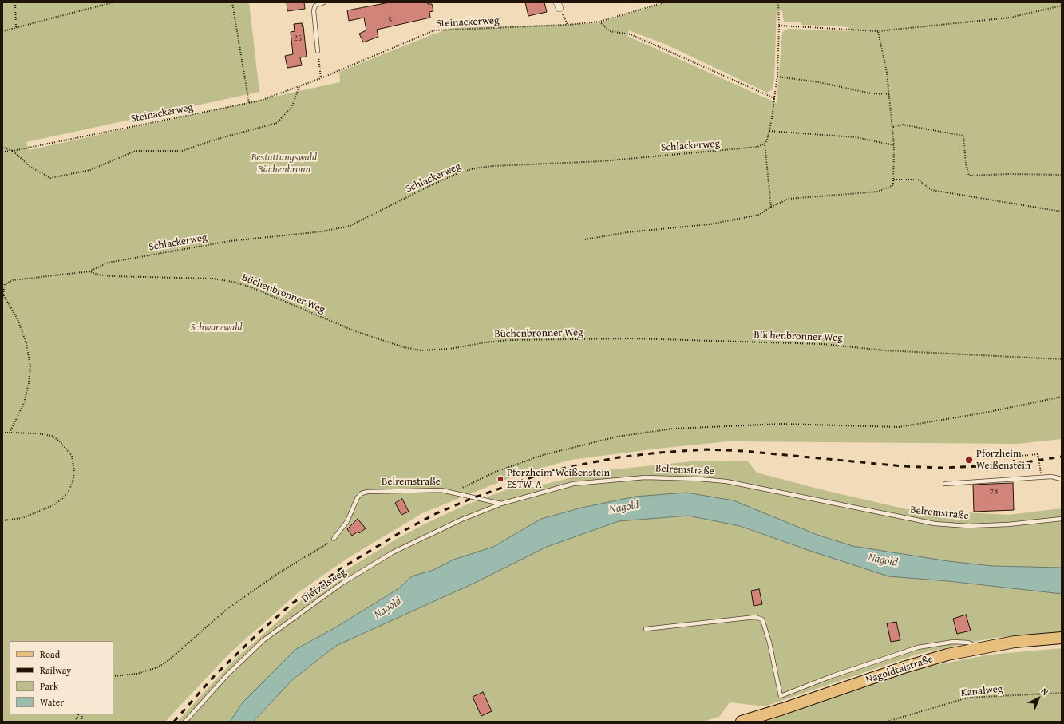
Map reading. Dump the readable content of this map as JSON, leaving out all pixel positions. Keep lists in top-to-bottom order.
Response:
{
  "streets": {
    "main road": ["Nagoldtalstraße"],
    "lane": ["Belremstraße", "Dietzelsweg"],
    "path": [
      "Steinackerweg",
      "Schlackerweg",
      "Büchenbronner Weg",
      "Kanalweg"
    ]
  },
  "crossings": [
    ["Schlackerweg", "Büchenbronner Weg"],
    ["Belremstraße", "Dietzelsweg"]
  ],
  "water": ["Nagold"],
  "parks": ["Bestattungswald Büchenbronn", "Schwarzwald"],
  "places": ["Pforzheim Weißenstein", "Pforzheim-Weißenstein ESTW-A"],
  "house_numbers": ["15", "25", "78"],
  "legend": [
    "Road",
    "Railway",
    "Park",
    "Water"
  ],
  "north": "top right"
}
